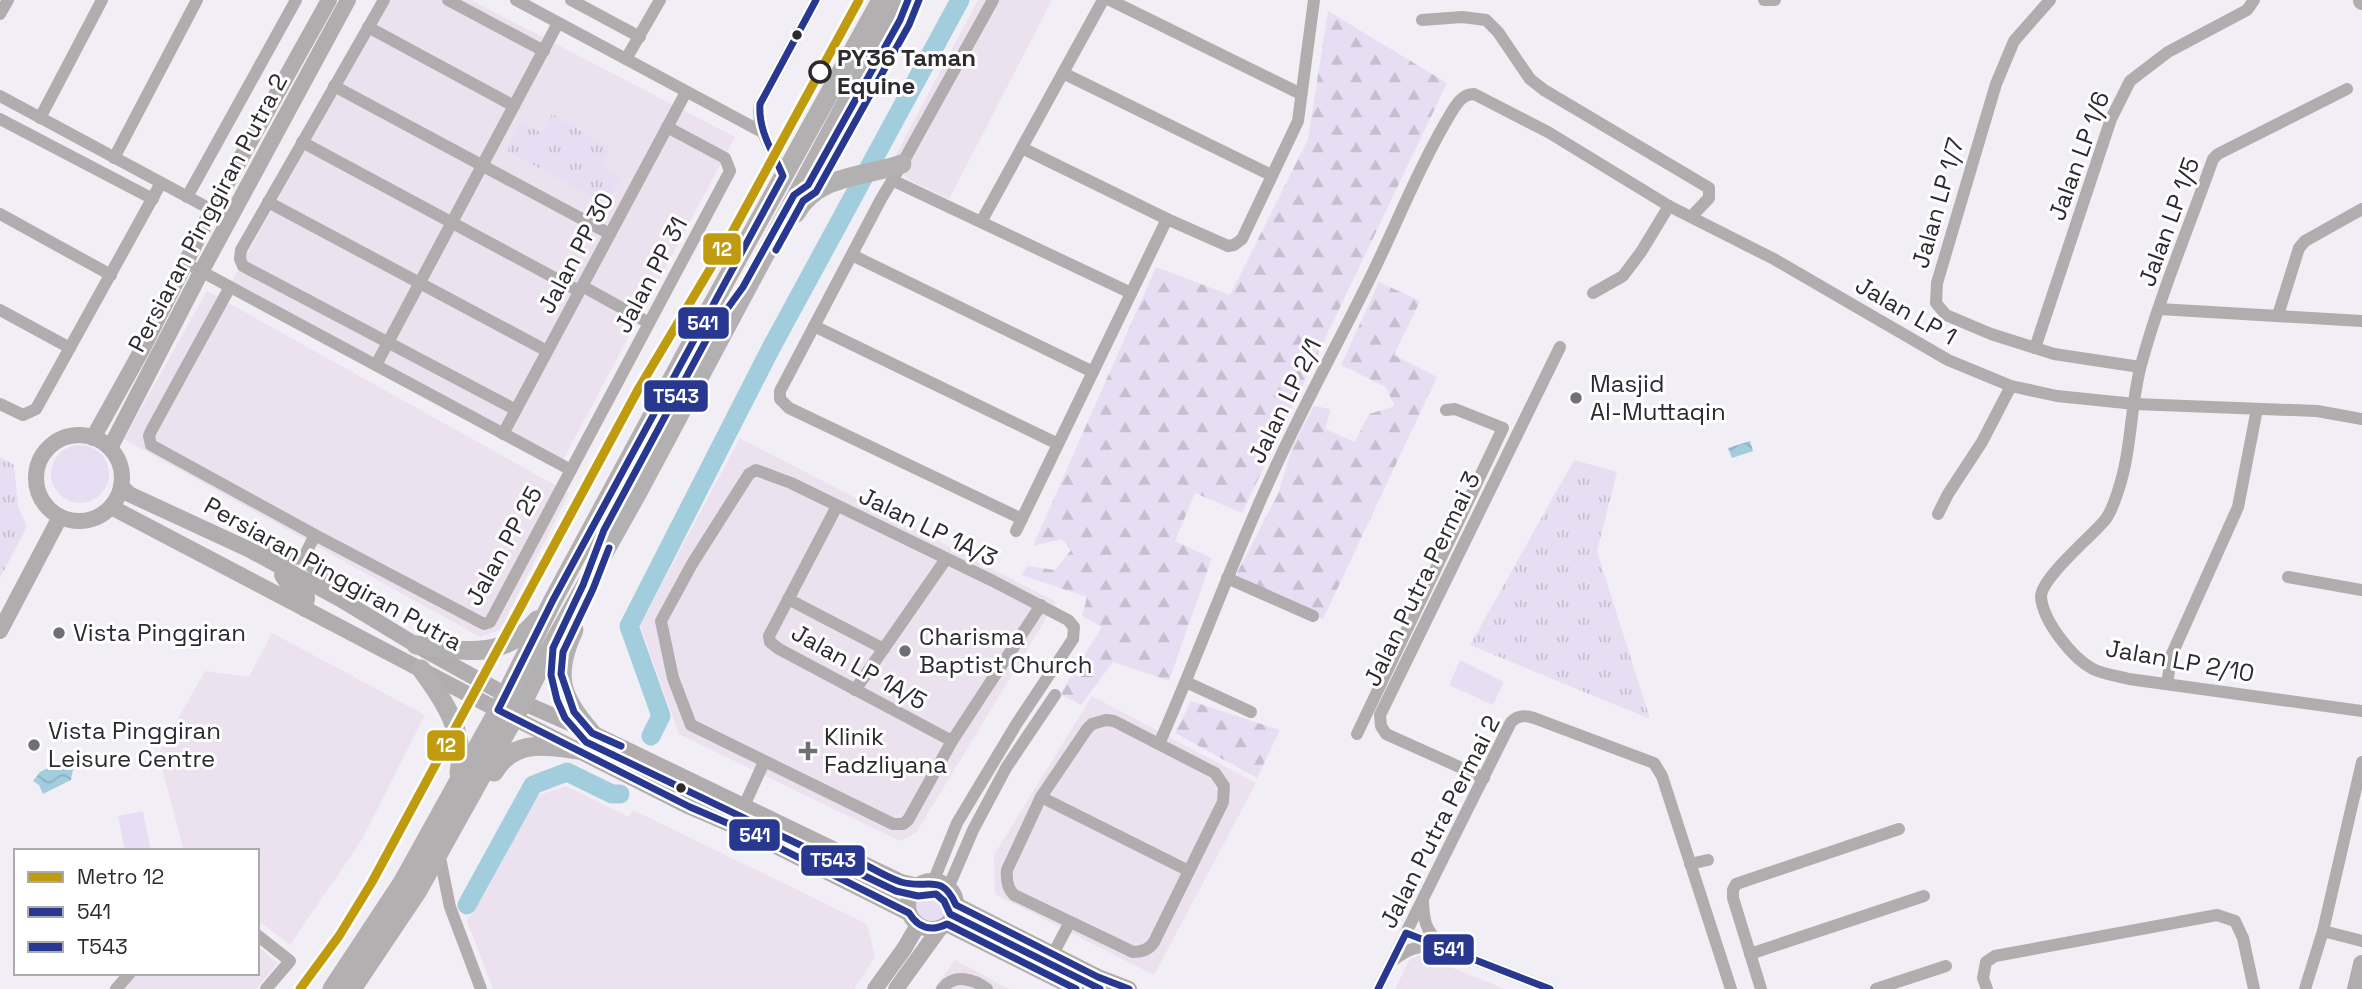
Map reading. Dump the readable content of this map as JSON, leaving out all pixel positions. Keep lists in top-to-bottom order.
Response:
{
  "streets": {
    "street": [
      "Jalan LP 1/6",
      "Jalan LP 1/7",
      "Persiaran Pinggiran Putra 2",
      "Jalan LP 1/5",
      "Jalan PP 30",
      "Jalan PP 31",
      "Jalan LP 1",
      "Jalan LP 2/1",
      "Jalan LP 1A/3",
      "Jalan PP 25",
      "Persiaran Pinggiran Putra",
      "Jalan Putra Permai 3",
      "Jalan LP 2/10",
      "Jalan LP 1A/5",
      "Jalan Putra Permai 2"
    ]
  },
  "crossings": [
    ["Jalan LP 1/6", "Jalan LP 1/7"],
    ["Jalan LP 1/7", "Jalan LP 1/5"],
    ["Persiaran Pinggiran Putra 2", "Persiaran Pinggiran Putra"],
    ["Jalan LP 1/5", "Jalan LP 1"],
    ["Jalan LP 1/5", "Jalan LP 2/10"],
    ["Jalan PP 30", "Jalan PP 31"],
    ["Jalan PP 30", "Jalan PP 25"],
    ["Jalan PP 31", "Jalan PP 25"],
    ["Jalan LP 1", "Jalan LP 2/1"],
    ["Jalan LP 1", "Jalan LP 2/10"],
    ["Jalan LP 1A/3", "Jalan LP 1A/5"],
    ["Jalan Putra Permai 3", "Jalan Putra Permai 2"]
  ],
  "places": {
    "other": [
      "PY36 Taman Equine",
      "Masjid Al-Muttaqin",
      "Vista Pinggiran",
      "Charisma Baptist Church",
      "Vista Pinggiran Leisure Centre"
    ],
    "health": ["Klinik Fadzliyana"]
  },
  "lines": ["metro line 12", "transit line 541", "transit line T543"],
  "legend": ["Metro 12", "541", "T543"]
}
